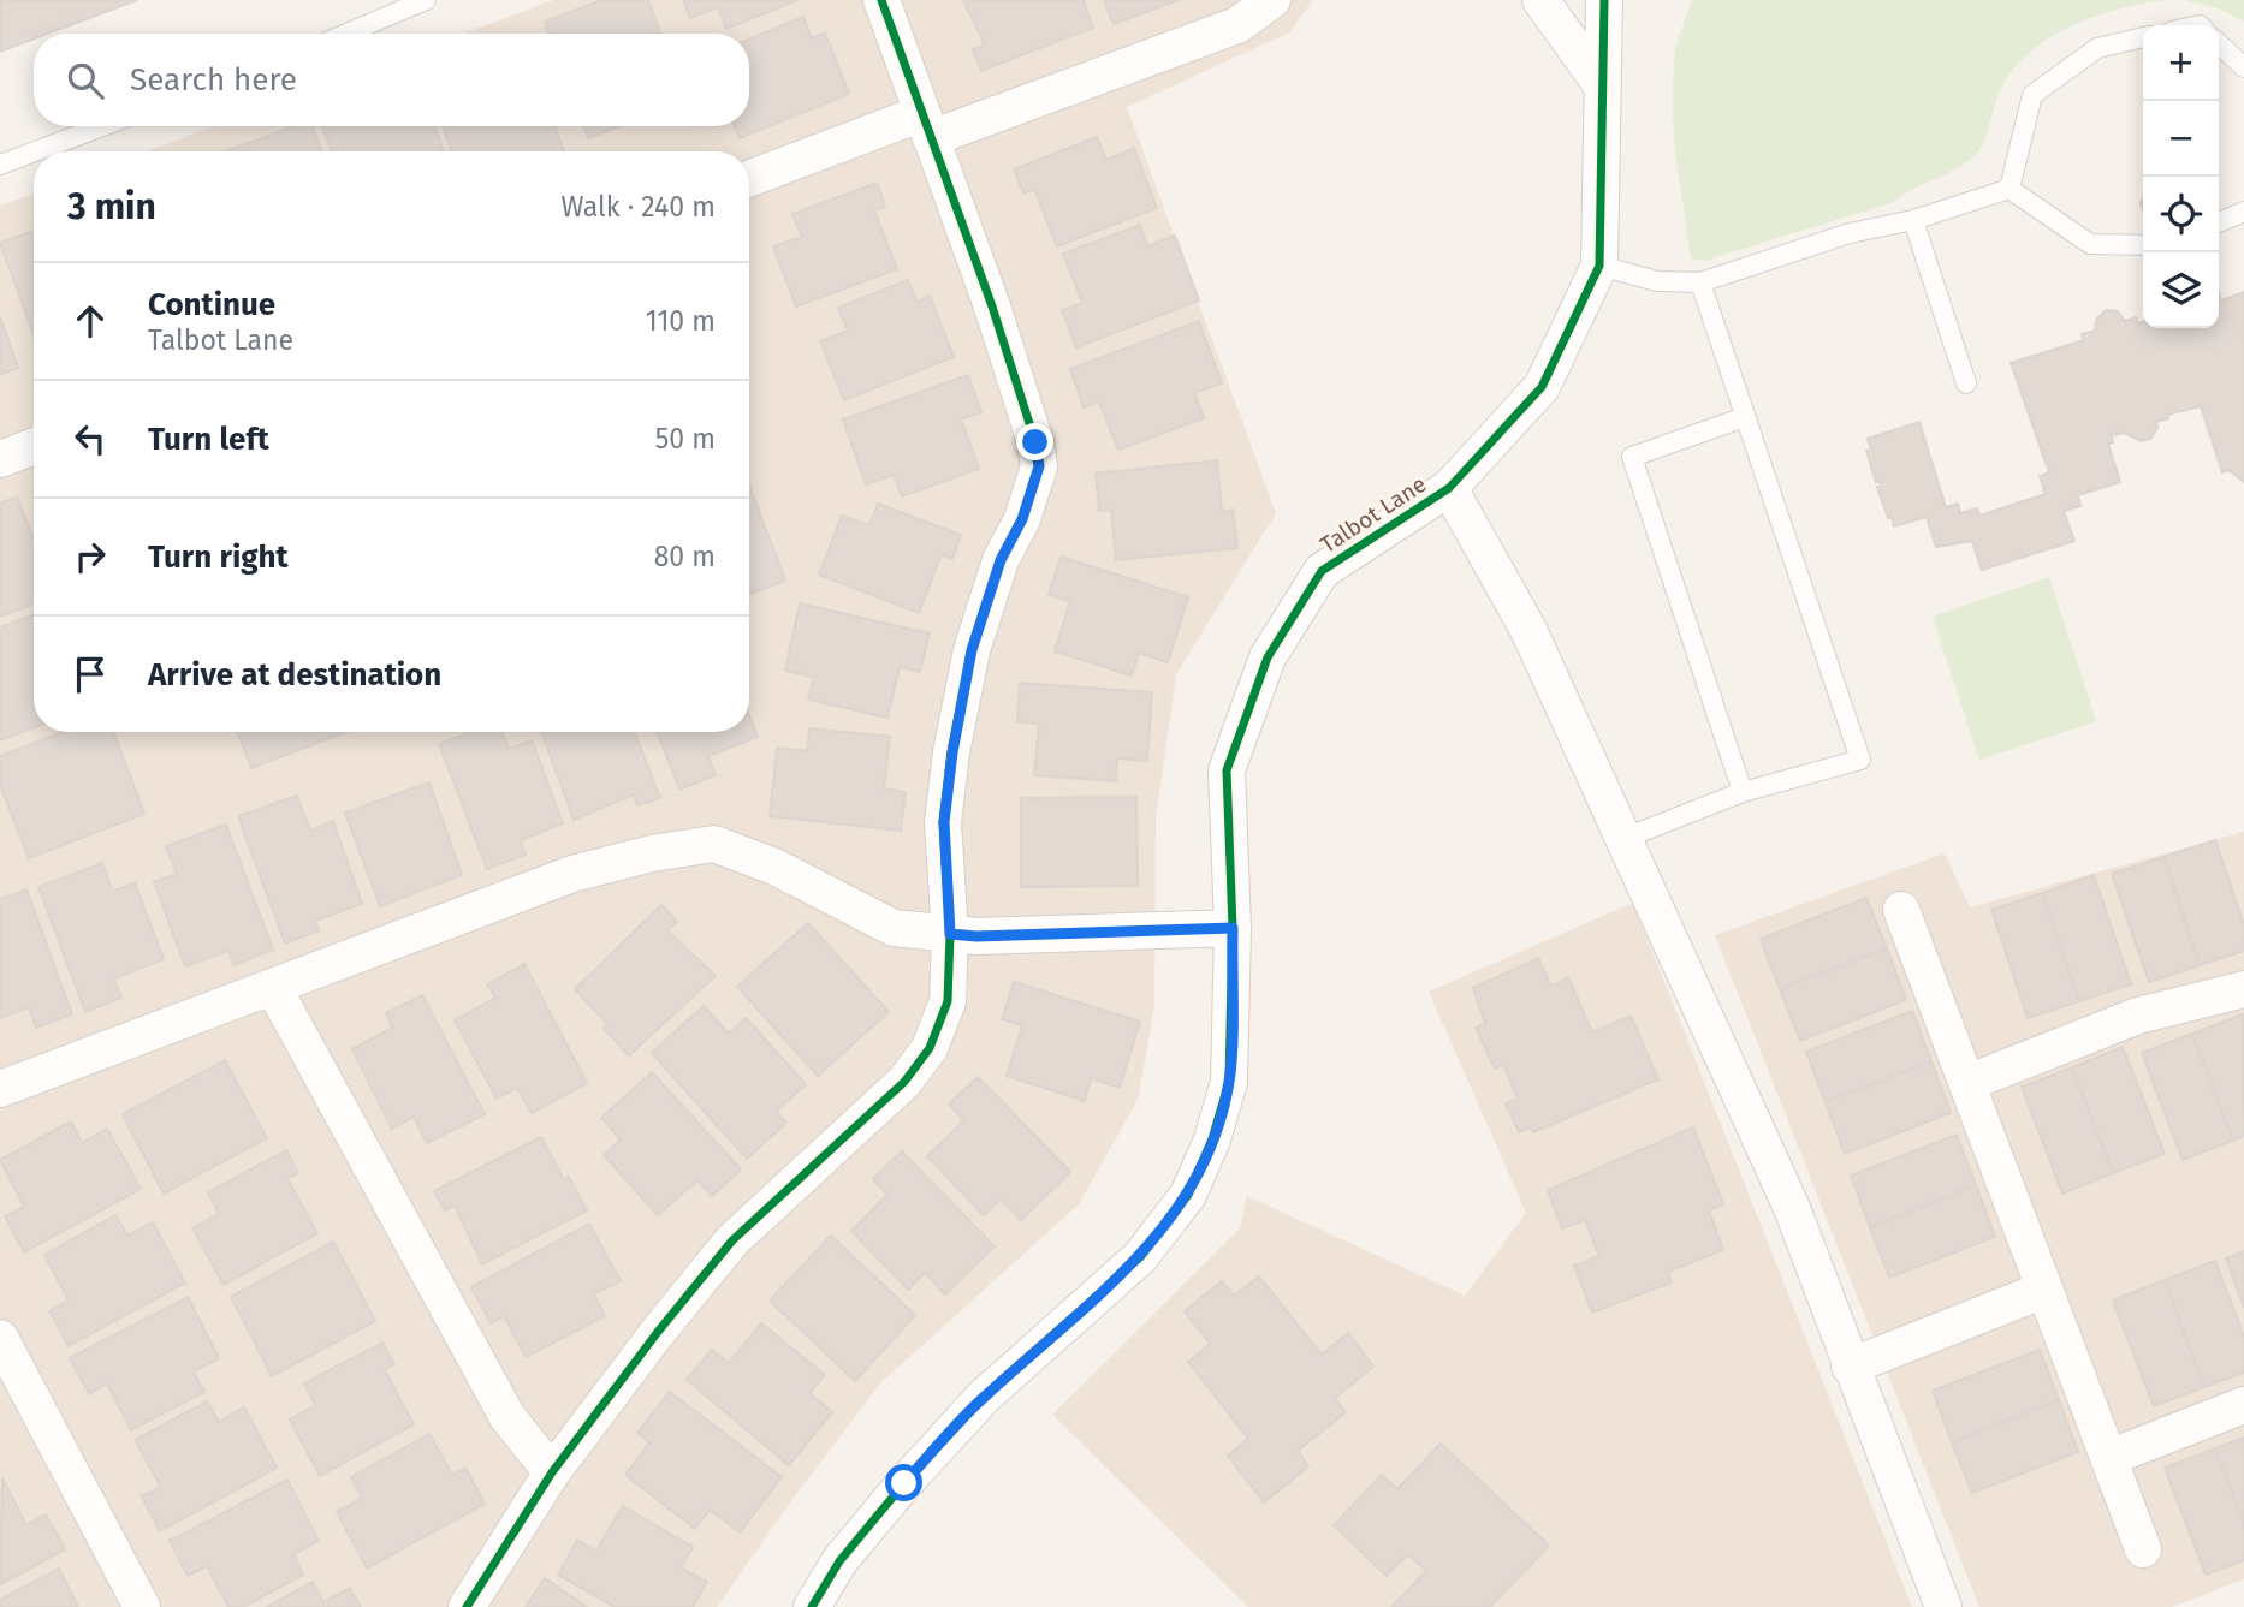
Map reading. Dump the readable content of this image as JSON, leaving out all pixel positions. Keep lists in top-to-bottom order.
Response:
{
  "streets": {
    "street": ["Talbot Lane"]
  },
  "page": {
    "map_buttons": ["+", "−"],
    "search": "Search here",
    "heading": ["3 min", "Walk · 240 m"],
    "list": [
      ["Continue", "Talbot Lane", "110 m"],
      ["Turn left", "50 m"],
      ["Turn right", "80 m"],
      "Arrive at destination"
    ]
  }
}
